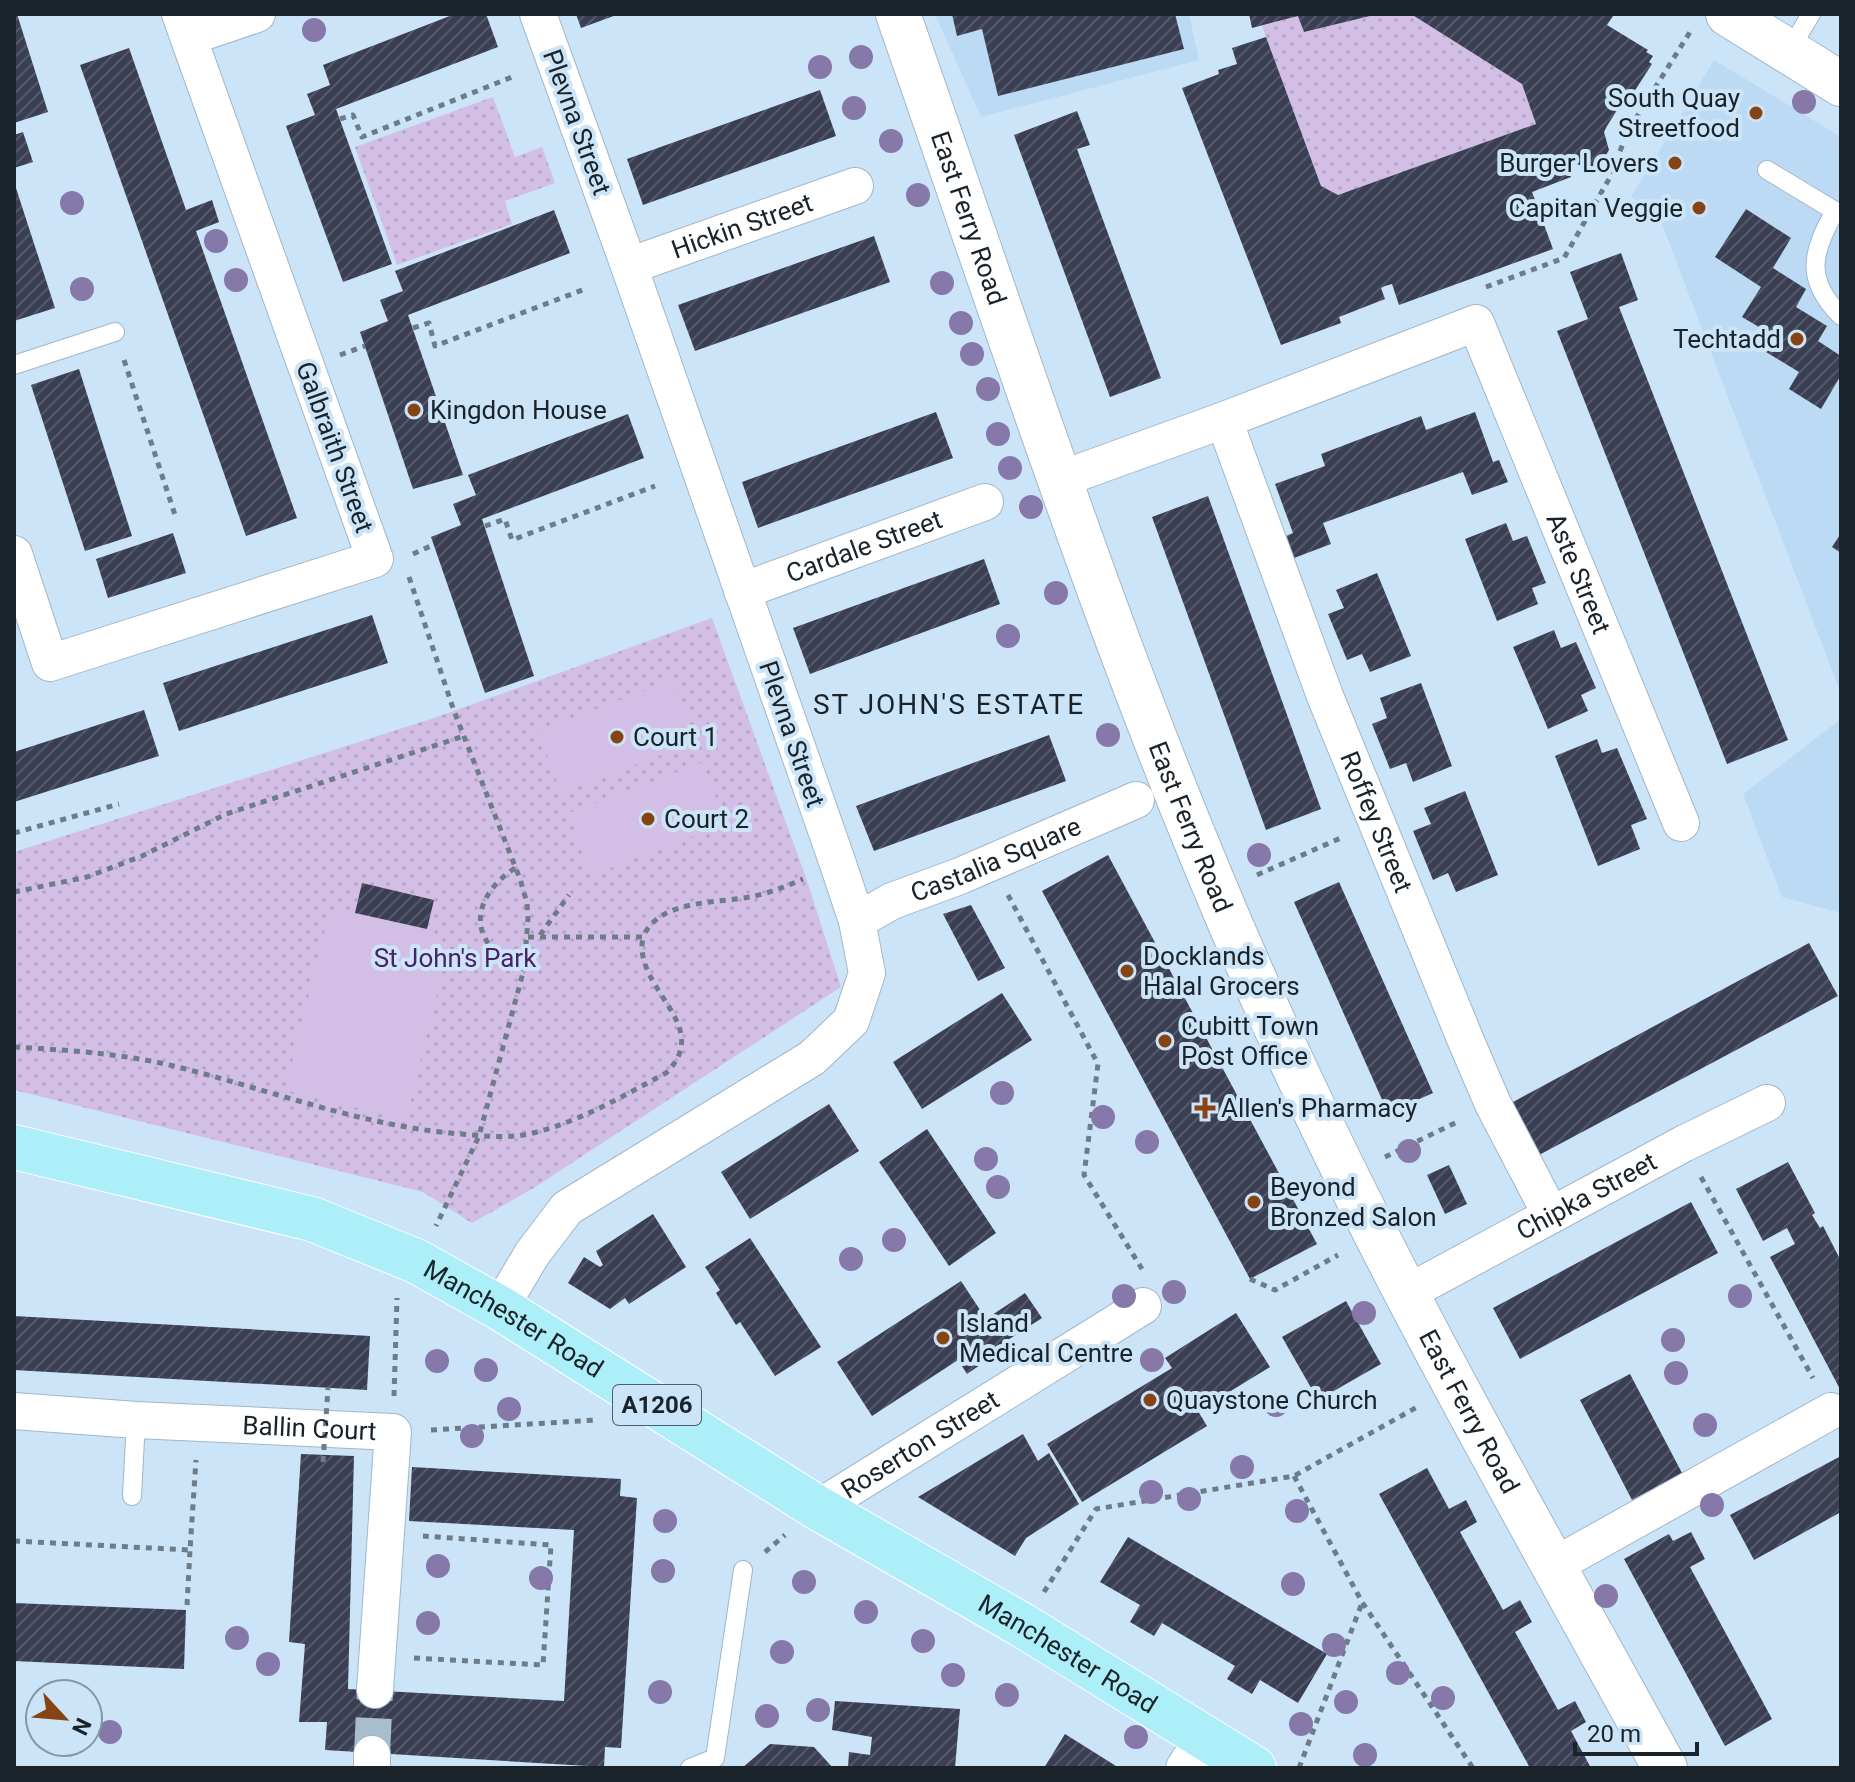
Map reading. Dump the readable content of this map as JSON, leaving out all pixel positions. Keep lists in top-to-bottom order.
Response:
{
  "streets": {
    "main road": ["Manchester Road", "A1206"],
    "street": [
      "Plevna Street",
      "East Ferry Road",
      "Hickin Street",
      "Galbraith Street",
      "Cardale Street",
      "Aste Street",
      "Roffey Street",
      "Castalia Square",
      "Chipka Street",
      "Ballin Court",
      "Roserton Street"
    ]
  },
  "crossings": [
    ["Plevna Street", "Hickin Street"],
    ["Plevna Street", "Cardale Street"],
    ["Plevna Street", "Castalia Square"],
    ["Plevna Street", "Manchester Road"],
    ["East Ferry Road", "Chipka Street"],
    ["Roffey Street", "Chipka Street"],
    ["Manchester Road", "Roserton Street"]
  ],
  "districts": ["ST JOHN'S ESTATE"],
  "parks": ["St John's Park"],
  "places": {
    "other": [
      "South Quay Streetfood",
      "Burger Lovers",
      "Capitan Veggie",
      "Techtadd",
      "Kingdon House",
      "Court 1",
      "Court 2",
      "Docklands Halal Grocers",
      "Cubitt Town Post Office",
      "Beyond Bronzed Salon",
      "Island Medical Centre",
      "Quaystone Church"
    ],
    "health": ["Allen's Pharmacy"]
  },
  "scale_bar": "20 m",
  "north": "bottom right"
}
